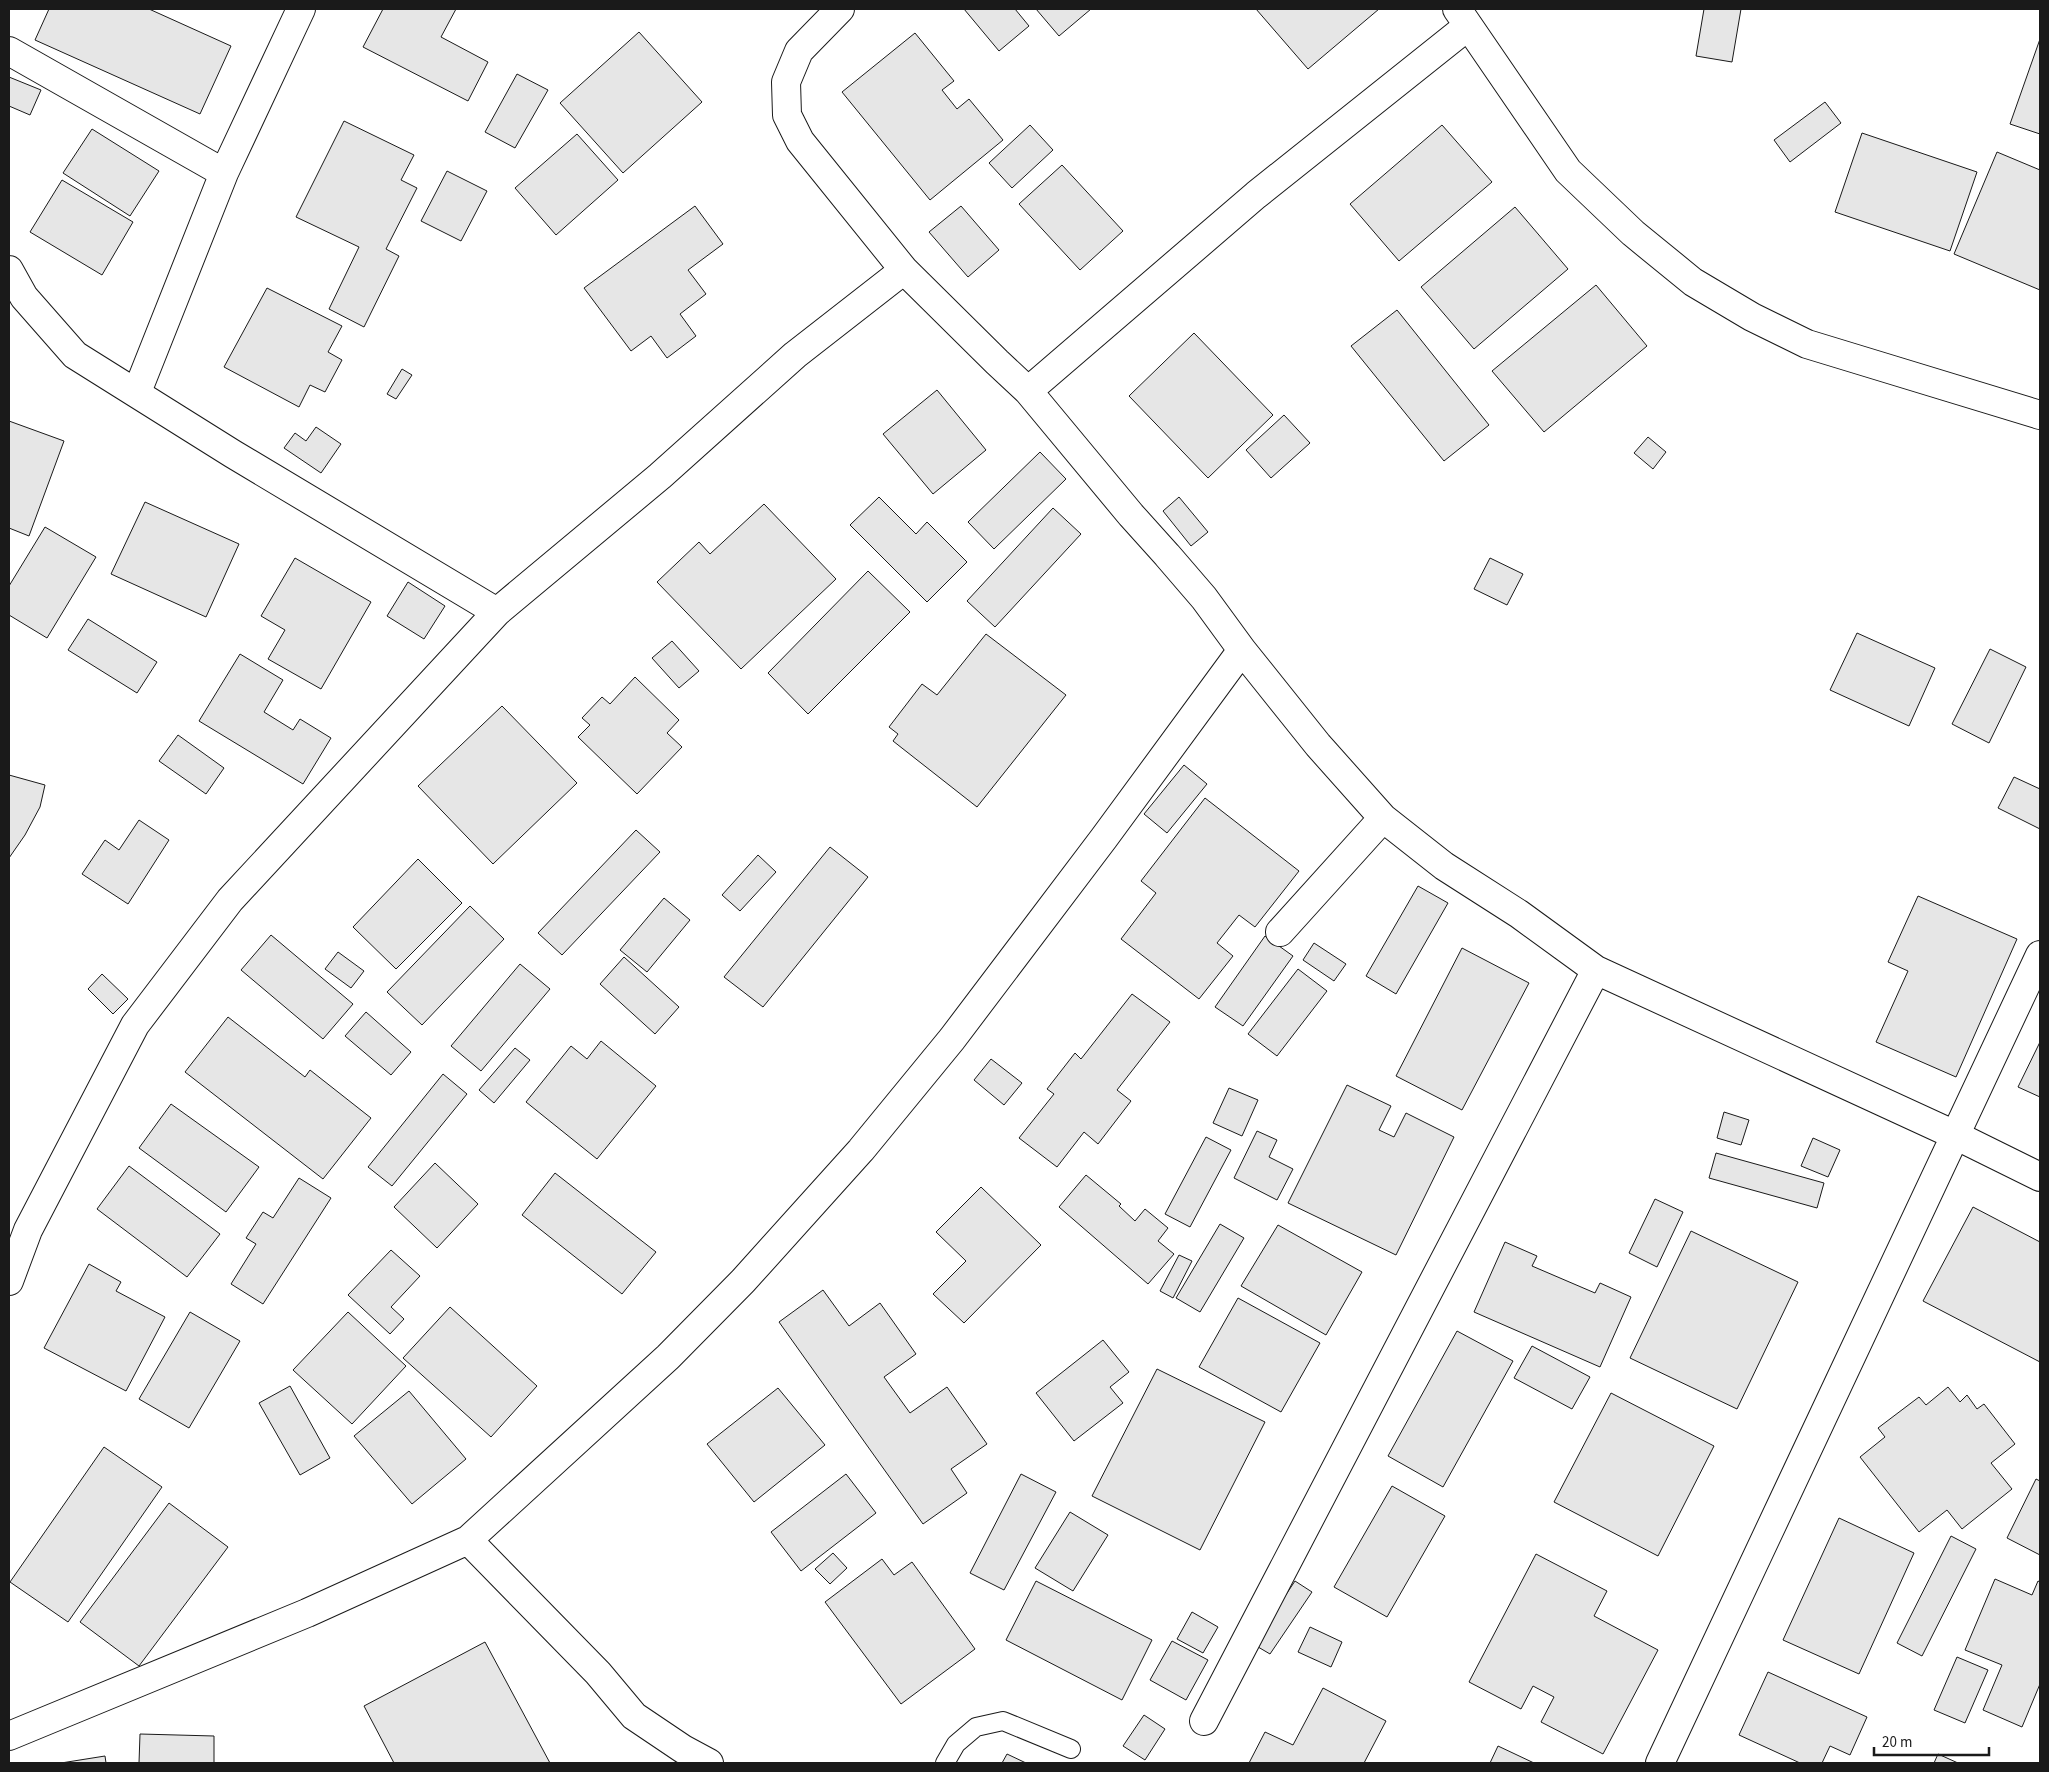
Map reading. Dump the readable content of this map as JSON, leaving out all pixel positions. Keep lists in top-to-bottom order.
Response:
{
  "scale_bar": "20 m"
}
